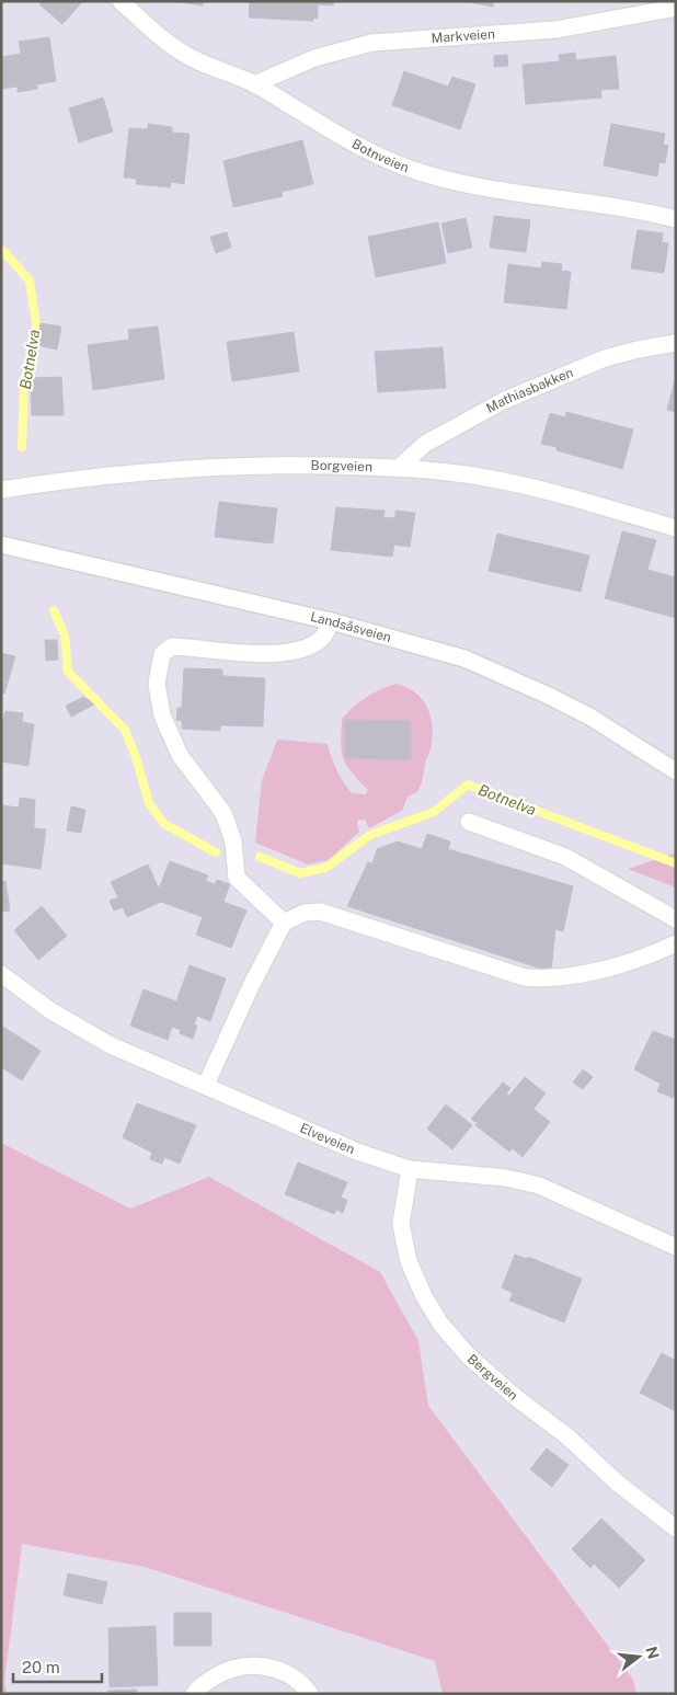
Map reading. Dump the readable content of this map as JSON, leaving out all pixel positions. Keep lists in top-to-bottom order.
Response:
{
  "streets": {
    "street": [
      "Markveien",
      "Botnveien",
      "Mathiasbakken",
      "Borgveien",
      "Landsåsveien",
      "Elveveien",
      "Bergveien"
    ]
  },
  "crossings": [
    ["Markveien", "Botnveien"],
    ["Mathiasbakken", "Borgveien"],
    ["Elveveien", "Bergveien"]
  ],
  "water": ["Botnelva"],
  "scale_bar": "20 m",
  "north": "right"
}
